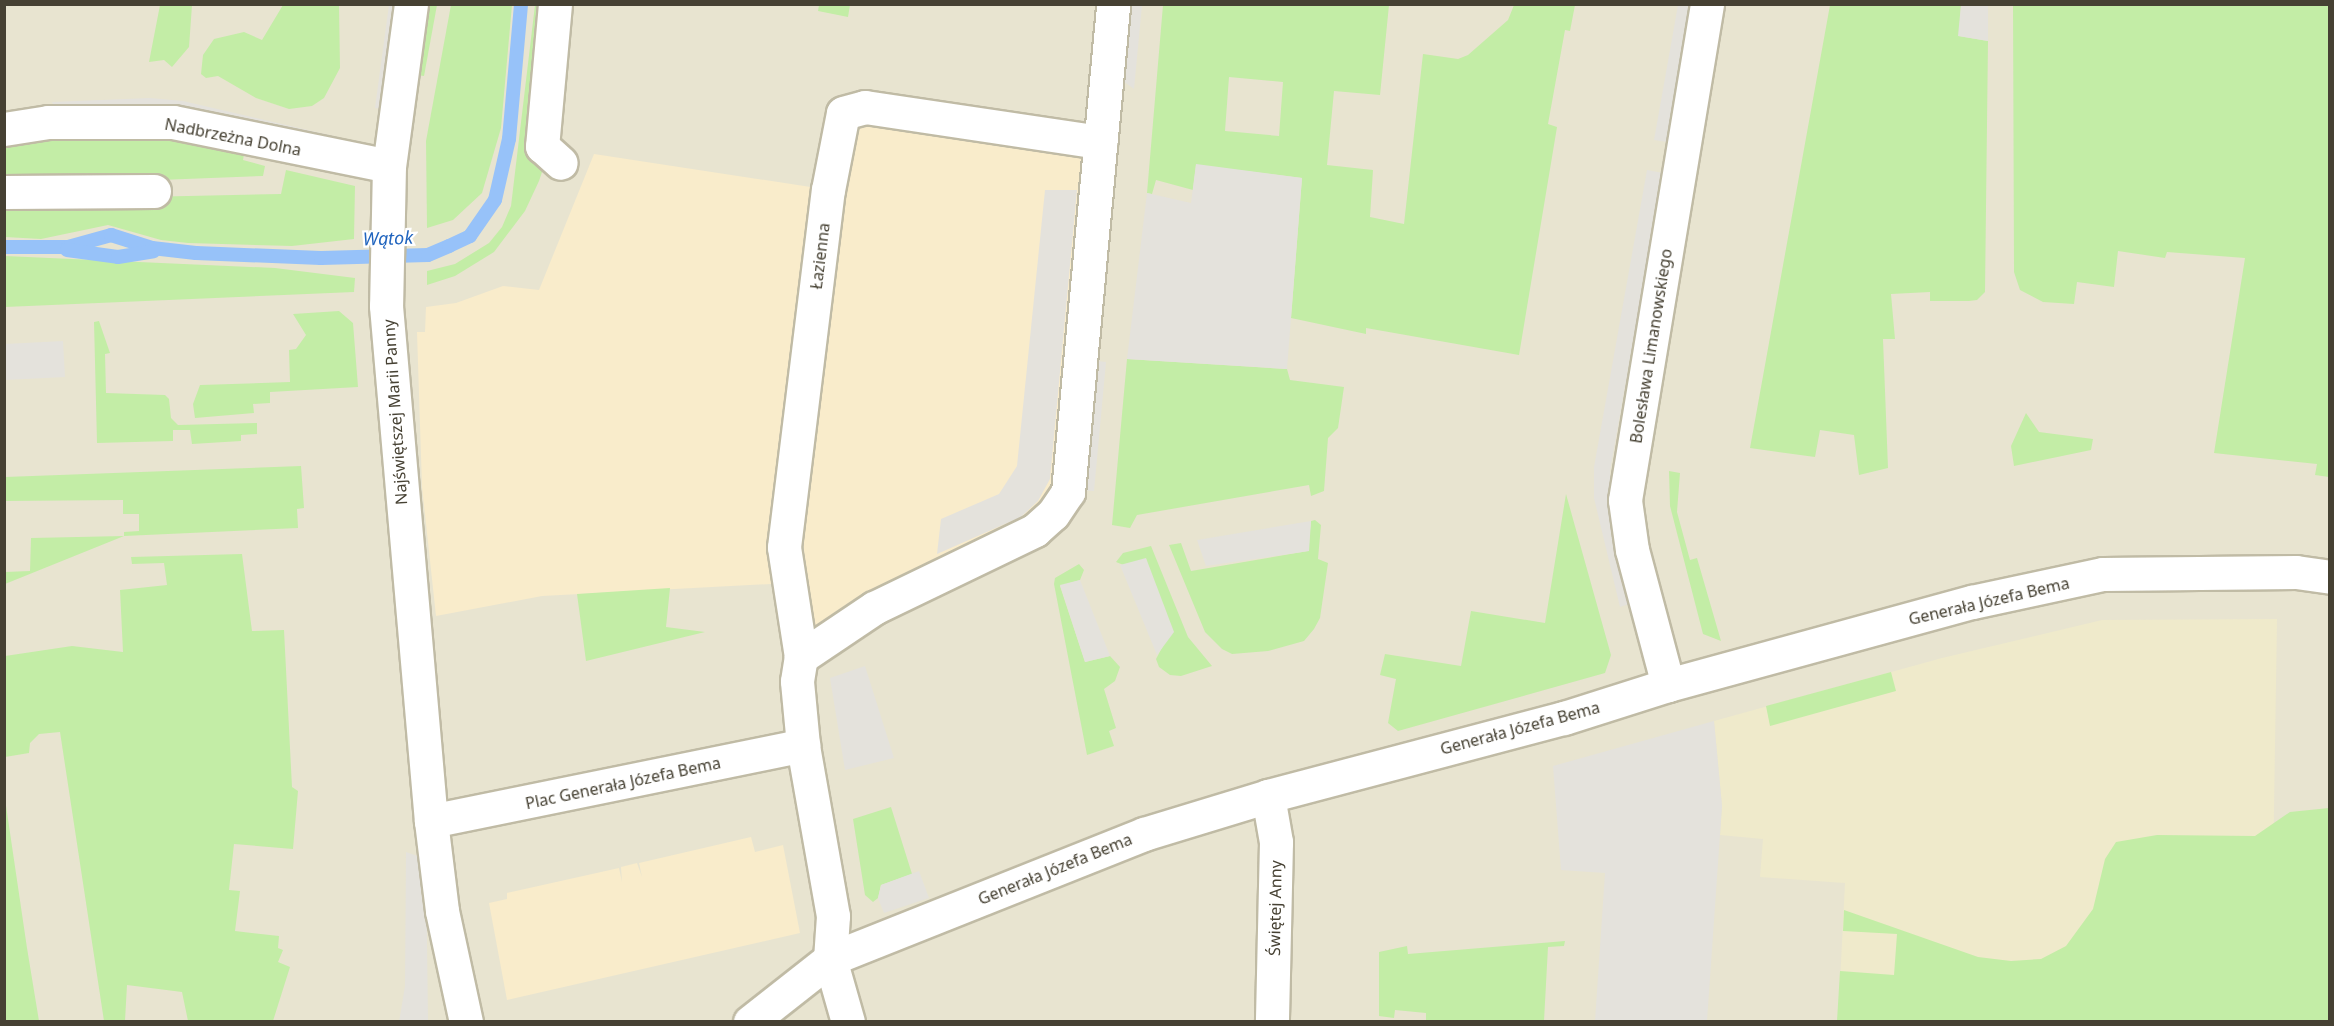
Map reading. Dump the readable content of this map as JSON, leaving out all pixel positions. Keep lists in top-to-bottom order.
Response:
{
  "streets": {
    "street": [
      "Nadbrzeżna Dolna",
      "Łazienna",
      "Bolesława Limanowskiego",
      "Najświętszej Marii Panny",
      "Generała Józefa Bema",
      "Plac Generała Józefa Bema",
      "Świętej Anny"
    ]
  },
  "crossings": [
    ["Nadbrzeżna Dolna", "Najświętszej Marii Panny"],
    ["Łazienna", "Plac Generała Józefa Bema"],
    ["Bolesława Limanowskiego", "Generała Józefa Bema"],
    ["Najświętszej Marii Panny", "Plac Generała Józefa Bema"],
    ["Generała Józefa Bema", "Świętej Anny"]
  ],
  "water": ["Wątok"]
}
